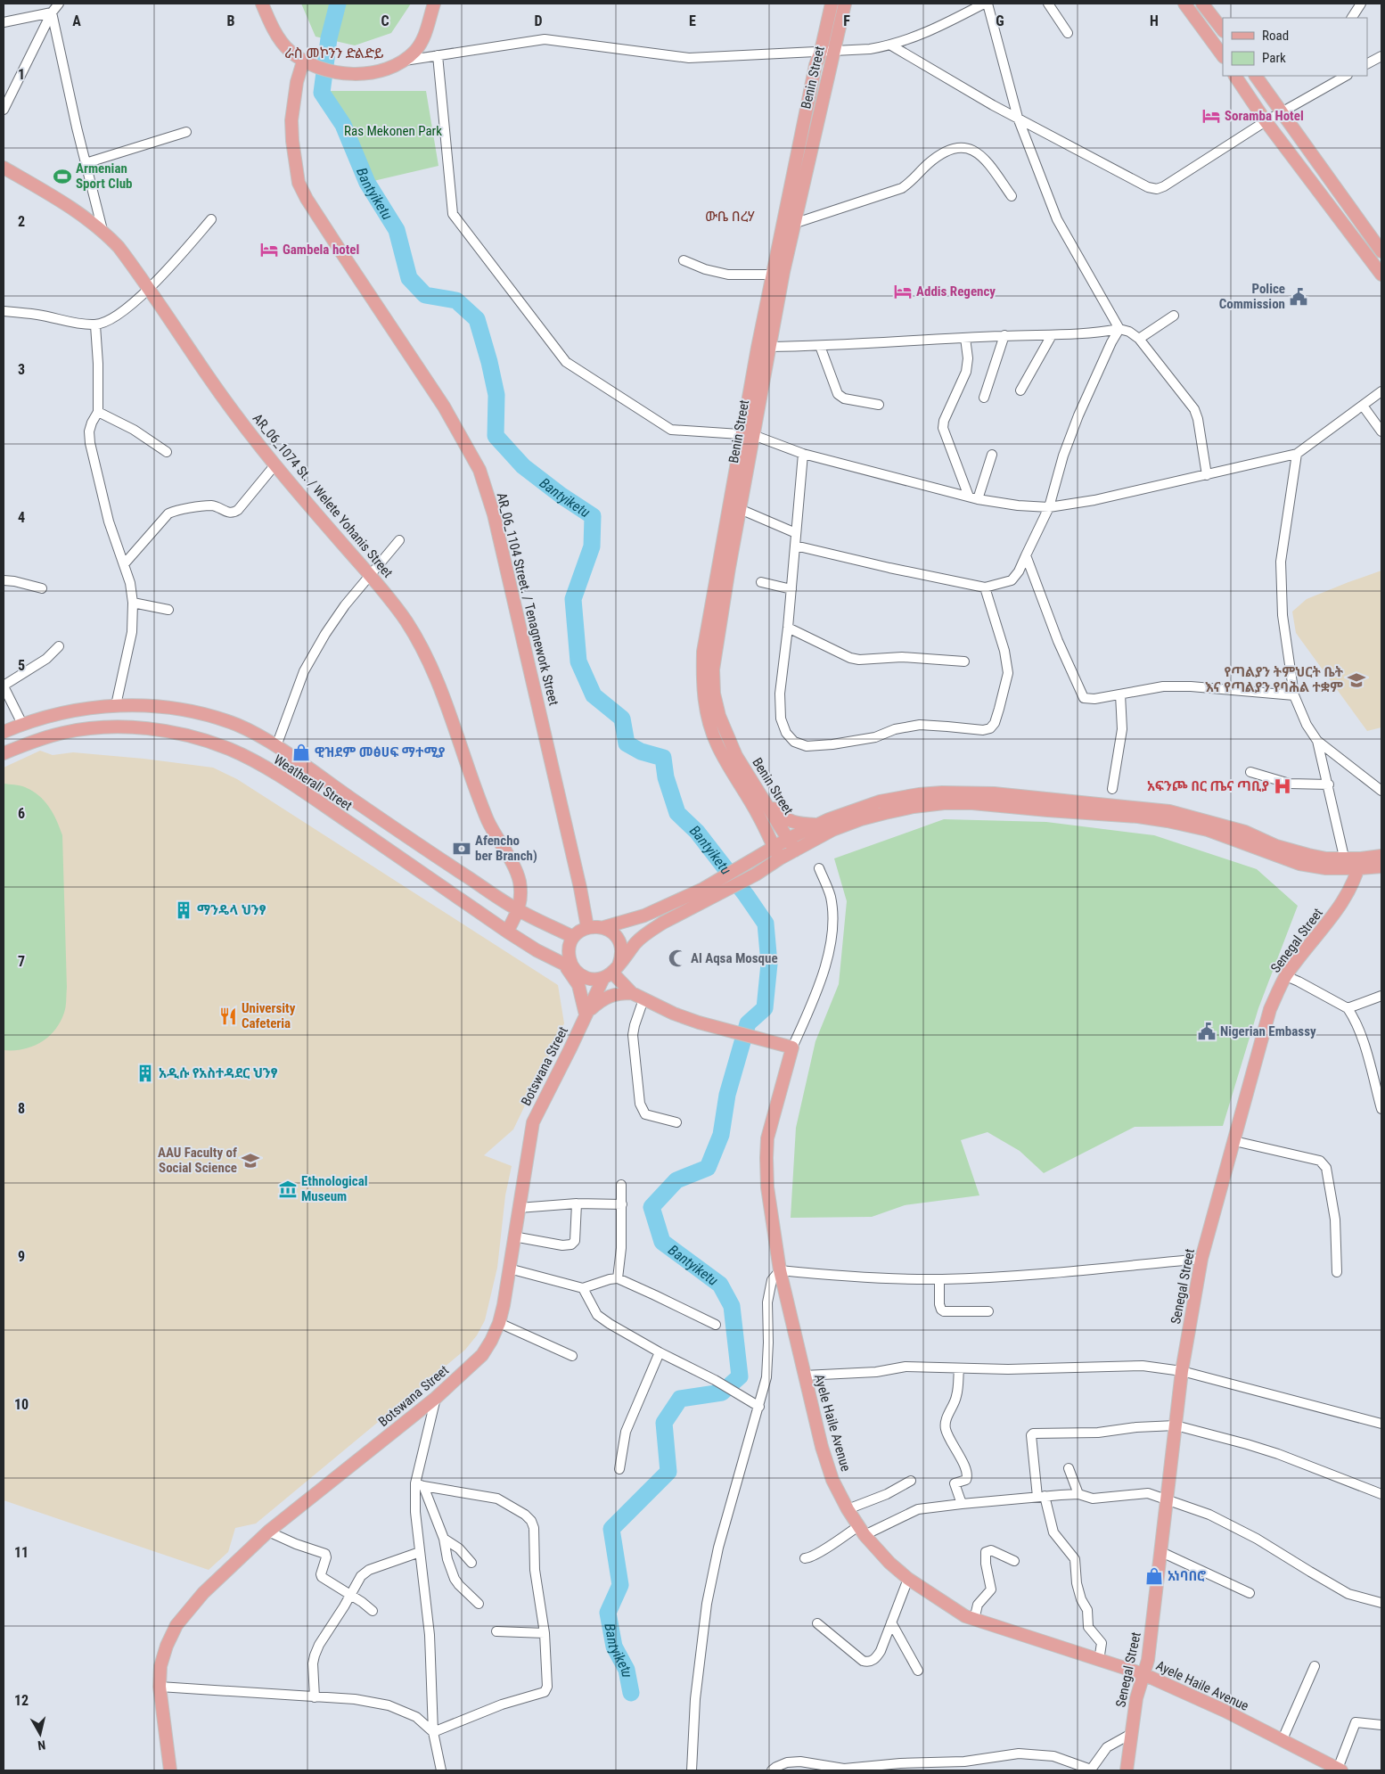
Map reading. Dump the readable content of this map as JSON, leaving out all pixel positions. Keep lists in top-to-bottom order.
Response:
{
  "streets": {
    "main road": [
      "Benin Street",
      "AR_06_1074 St. / Welete Yohanis Street",
      "AR_06_1104 Street. / Tenagnework Street",
      "Weatherall Street",
      "Senegal Street",
      "Botswana Street",
      "Ayele Haile Avenue"
    ]
  },
  "crossings": [
    ["AR_06_1104 Street. / Tenagnework Street", "Weatherall Street"],
    ["AR_06_1104 Street. / Tenagnework Street", "Botswana Street"],
    ["Weatherall Street", "Botswana Street"],
    ["Senegal Street", "Ayele Haile Avenue"]
  ],
  "districts": ["ራስ መኮንን ድልድይ", "ውቤ በረሃ"],
  "water": ["Bantyiketu"],
  "parks": ["Ras Mekonen Park"],
  "places": {
    "hotel": ["Soramba Hotel", "Gambela hotel", "Addis Regency"],
    "sports": ["Armenian Sport Club"],
    "public building": ["Police Commission", "Nigerian Embassy"],
    "school or university": ["የጣልያን ትምህርት ቤት እና የጣልያን የባሕል ተቋም", "AAU Faculty of Social Science"],
    "shop": ["ዊዝደም መፅሀፍ ማተሚያ", "አነባበሮ"],
    "hospital": ["አፍንጮ በር ጤና ጣቢያ"],
    "bank": ["Afencho ber Branch)"],
    "building": ["ማንዴላ ህንፃ", "አዲሱ የአስተዳደር ህንፃ"],
    "mosque": ["Al Aqsa Mosque"],
    "restaurant": ["University Cafeteria"],
    "museum": ["Ethnological Museum"]
  },
  "legend": ["Road", "Park"],
  "north": "bottom",
  "grid": {
    "columns": [
      "A",
      "B",
      "C",
      "D",
      "E",
      "F",
      "G",
      "H"
    ],
    "rows": [
      "1",
      "2",
      "3",
      "4",
      "5",
      "6",
      "7",
      "8",
      "9",
      "10",
      "11",
      "12"
    ]
  }
}
